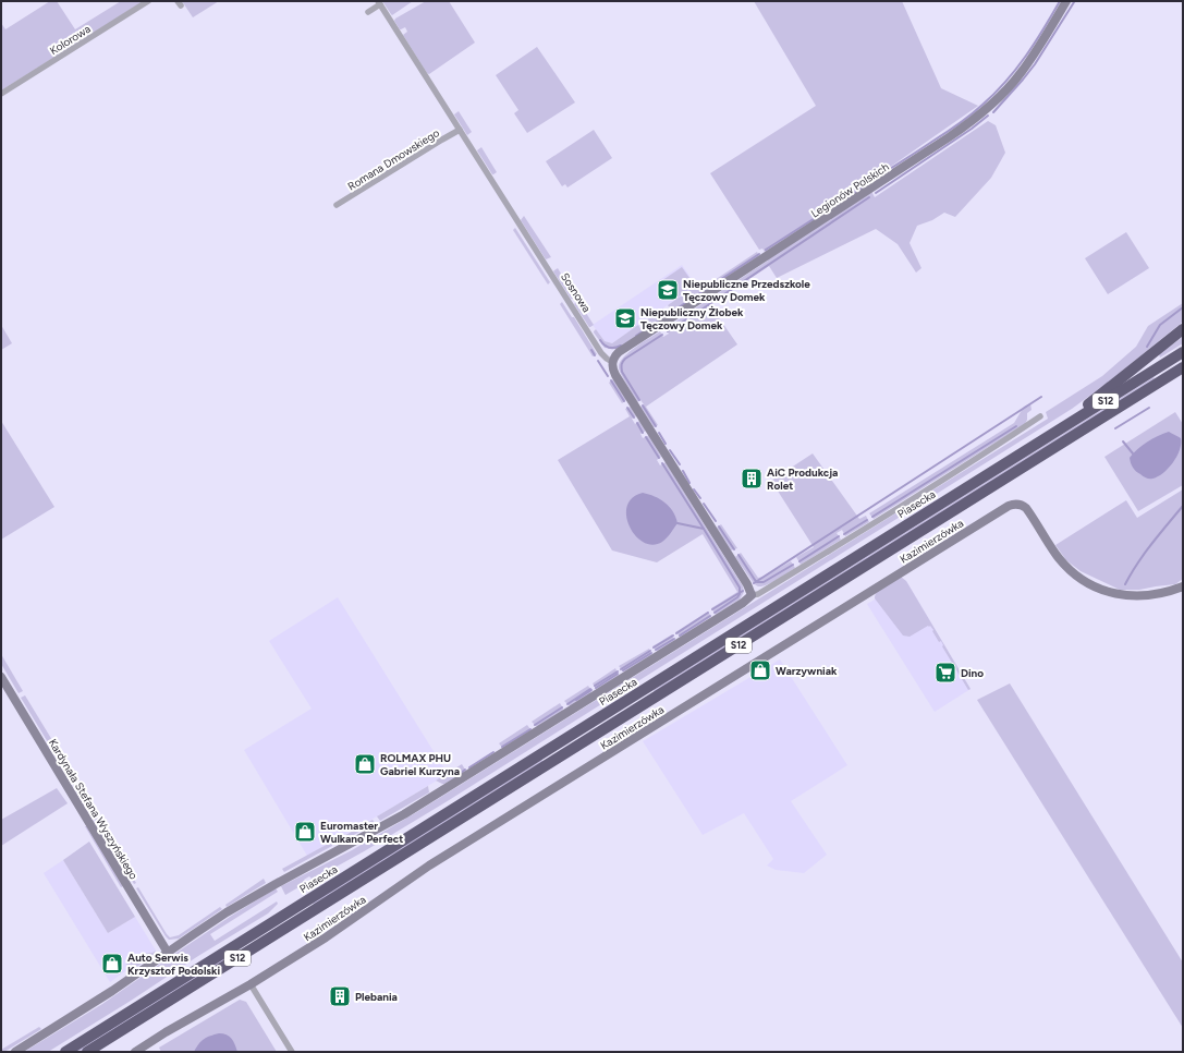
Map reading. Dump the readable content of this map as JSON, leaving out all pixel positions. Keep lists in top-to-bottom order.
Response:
{
  "streets": {
    "highway": ["S12", "Piasecka"],
    "street": [
      "Kolorowa",
      "Romana Dmowskiego",
      "Legionów Polskich",
      "Sosnowa",
      "Kazimierzówka",
      "Kardynała Stefana Wyszyńskiego"
    ]
  },
  "crossings": [
    ["Romana Dmowskiego", "Sosnowa"],
    ["Legionów Polskich", "Sosnowa"]
  ],
  "places": {
    "school or university": ["Niepubliczne Przedszkole Tęczowy Domek", "Niepubliczny Żłobek Tęczowy Domek"],
    "building": ["AiC Produkcja Rolet", "Plebania"],
    "shop": [
      "Warzywniak",
      "ROLMAX PHU Gabriel Kurzyna",
      "Euromaster Wulkano Perfect",
      "Auto Serwis Krzysztof Podolski"
    ],
    "supermarket": ["Dino"]
  }
}
